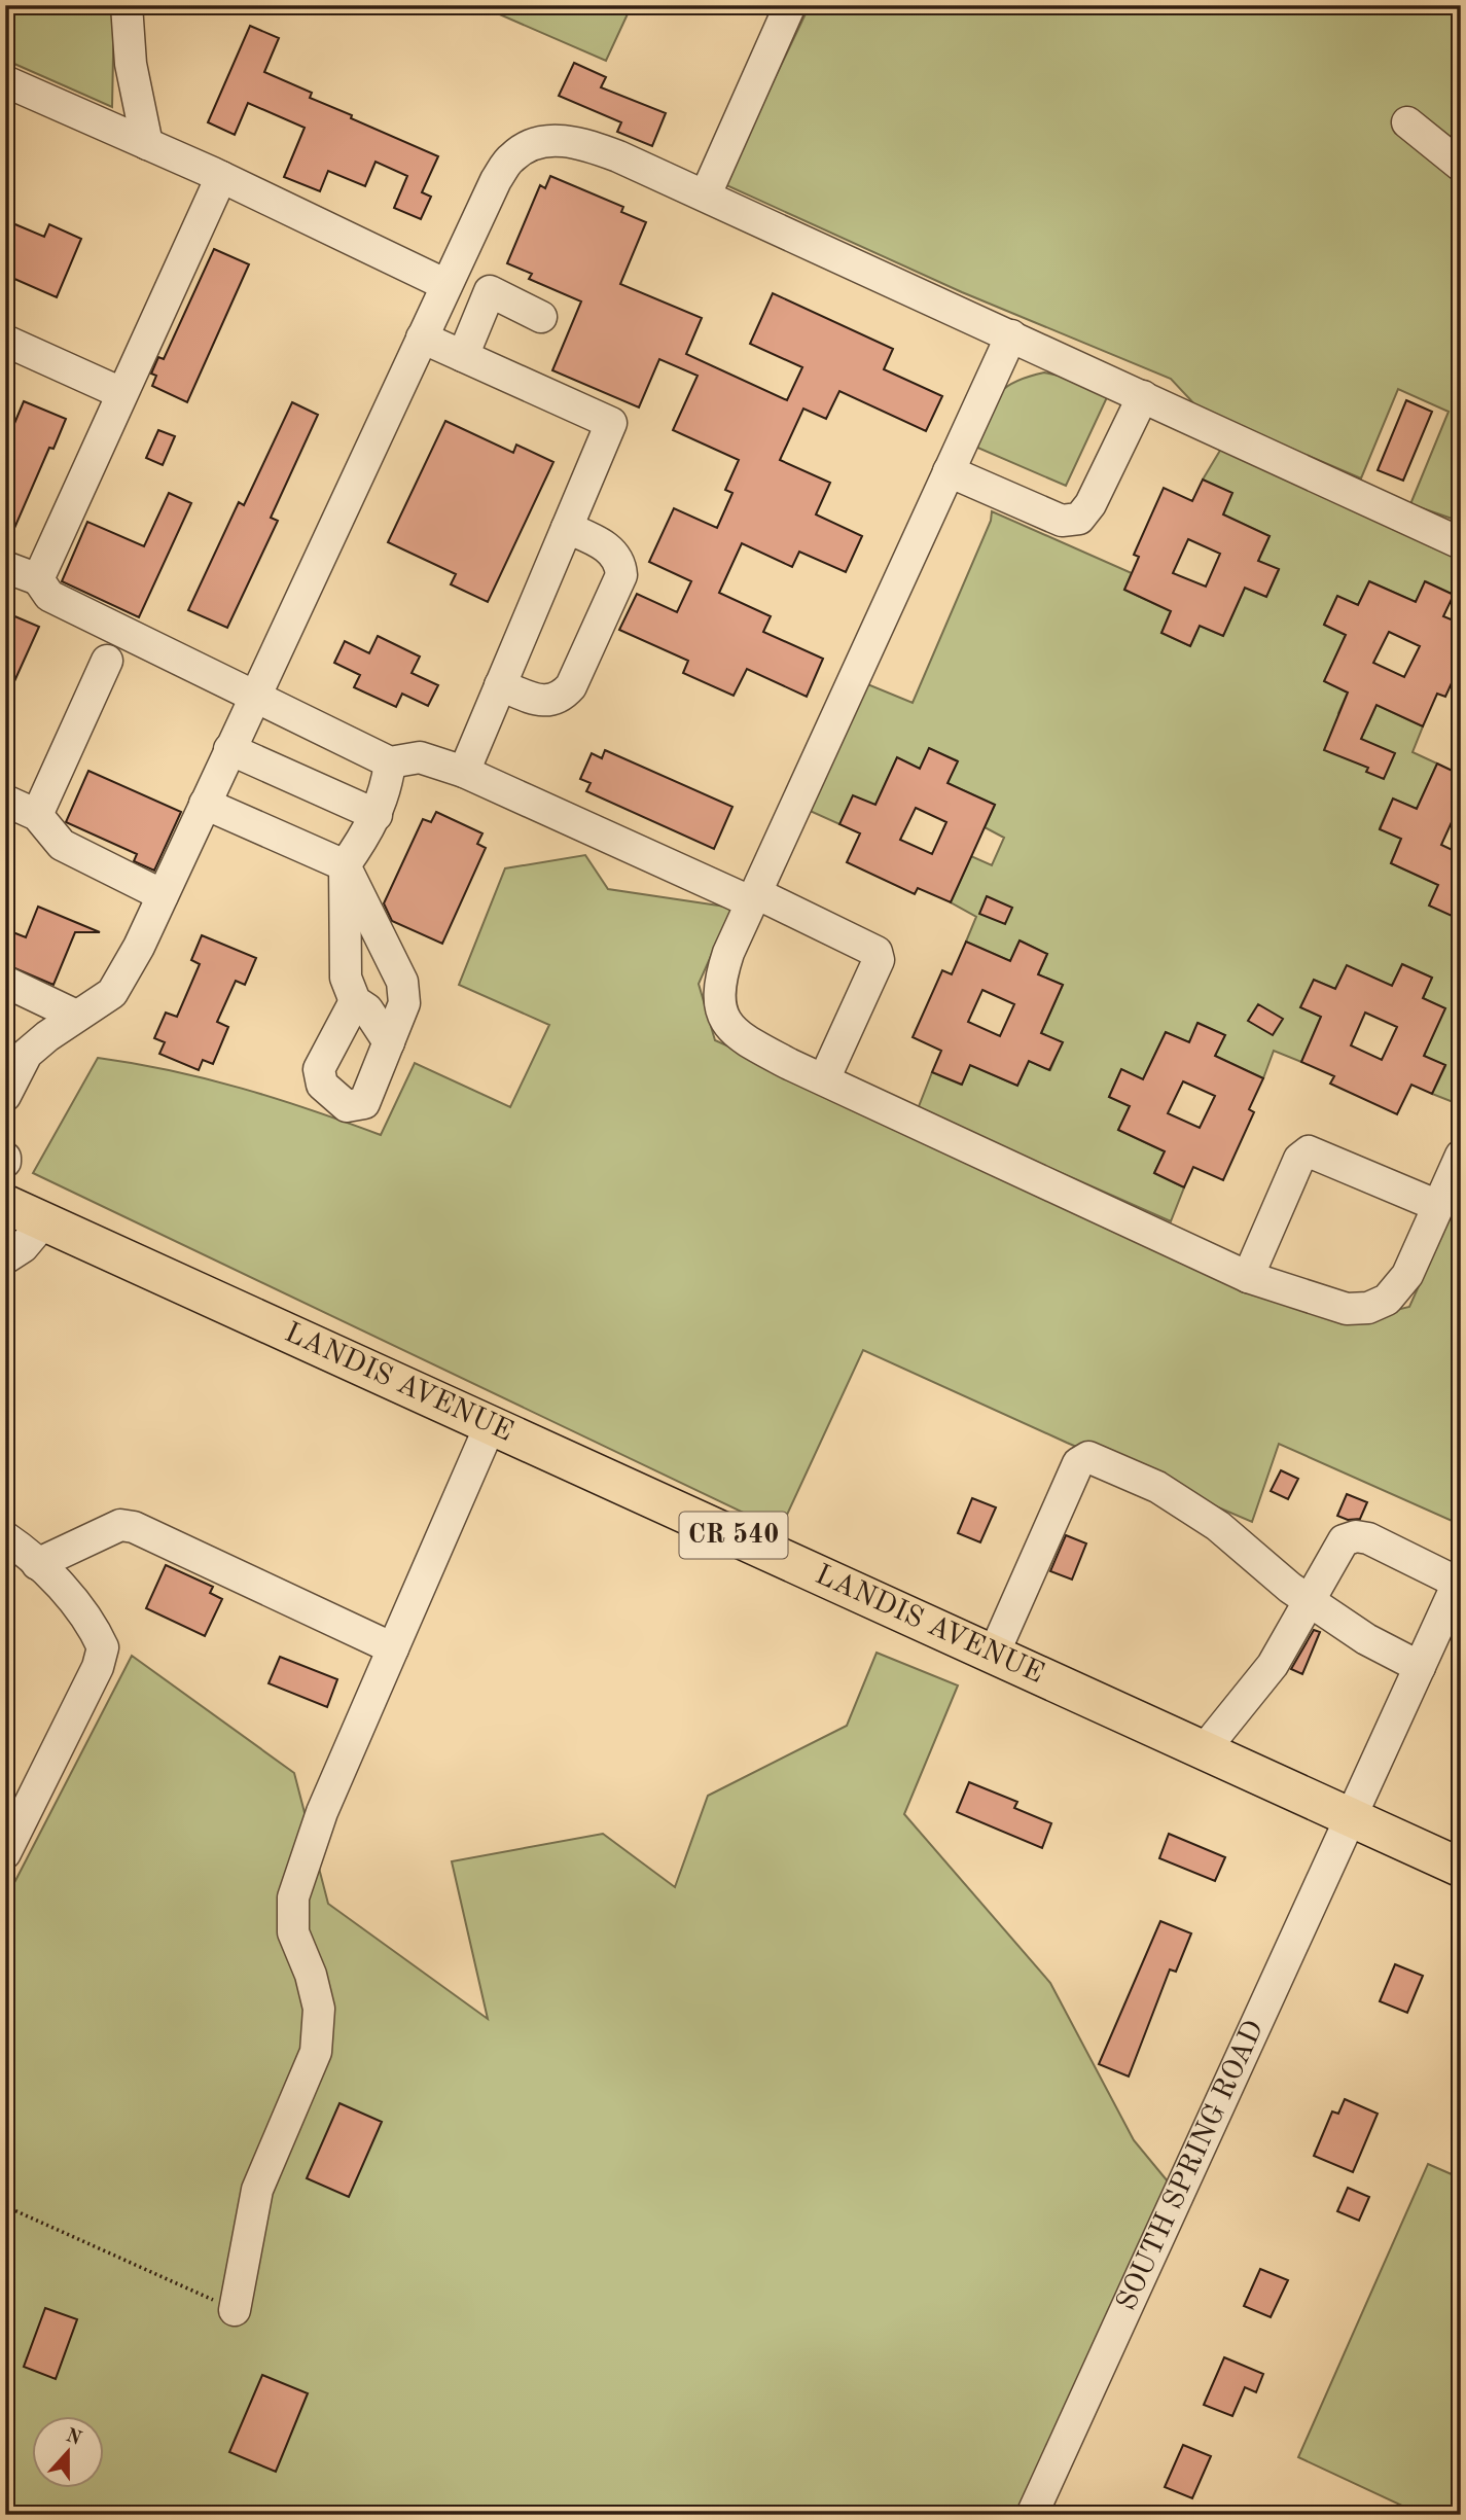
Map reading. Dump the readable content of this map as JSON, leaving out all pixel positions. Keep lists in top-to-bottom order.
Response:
{
  "streets": {
    "main road": ["LANDIS AVENUE", "CR 540"],
    "street": ["SOUTH SPRING ROAD"]
  },
  "crossings": [
    ["LANDIS AVENUE", "SOUTH SPRING ROAD"]
  ],
  "north": "top"
}
